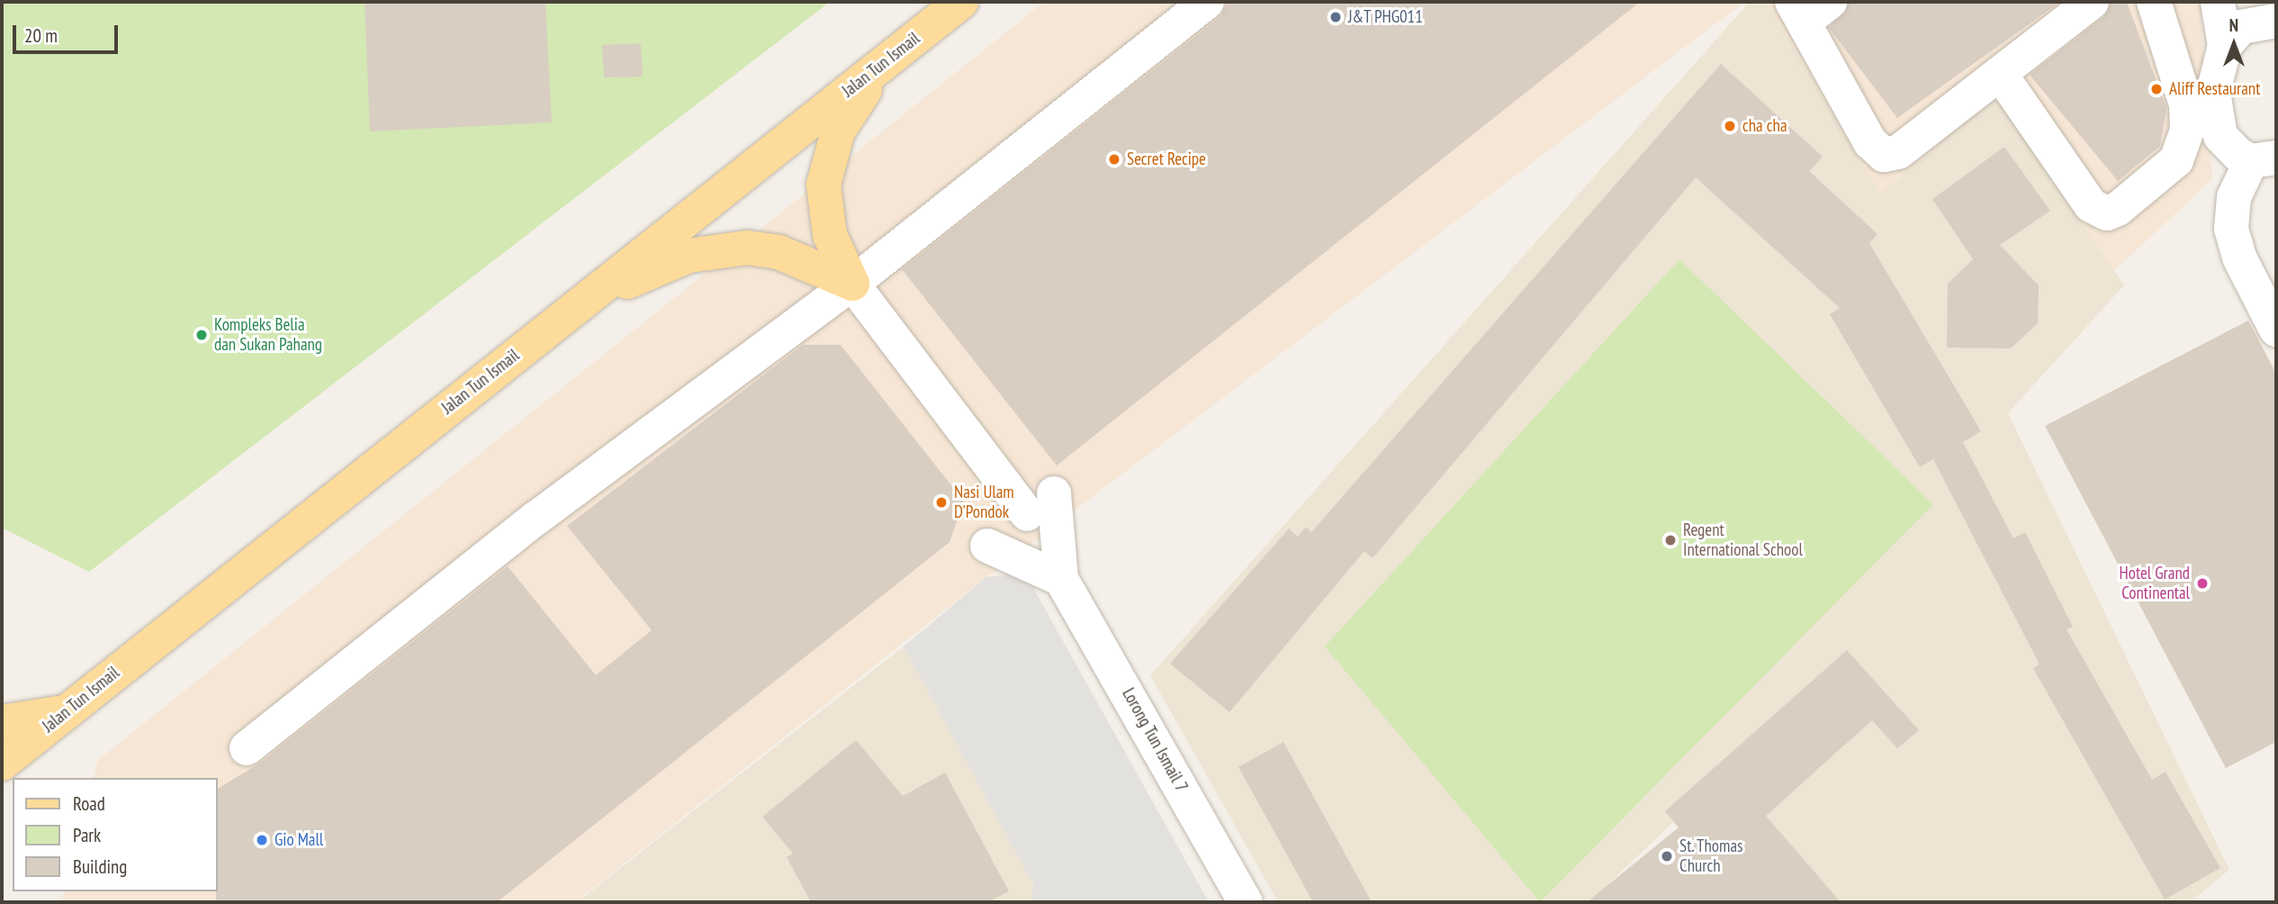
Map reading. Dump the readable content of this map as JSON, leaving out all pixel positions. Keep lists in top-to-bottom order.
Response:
{
  "streets": {
    "main road": ["Jalan Tun Ismail"],
    "street": ["Lorong Tun Ismail 7"]
  },
  "places": [
    "J&T PHG011",
    "Aliff Restaurant",
    "cha cha",
    "Secret Recipe",
    "Kompleks Belia dan Sukan Pahang",
    "Nasi Ulam D'Pondok",
    "Regent International School",
    "Hotel Grand Continental",
    "Gio Mall",
    "St. Thomas Church"
  ],
  "legend": ["Road", "Park", "Building"],
  "scale_bar": "20 m",
  "north": "top"
}
